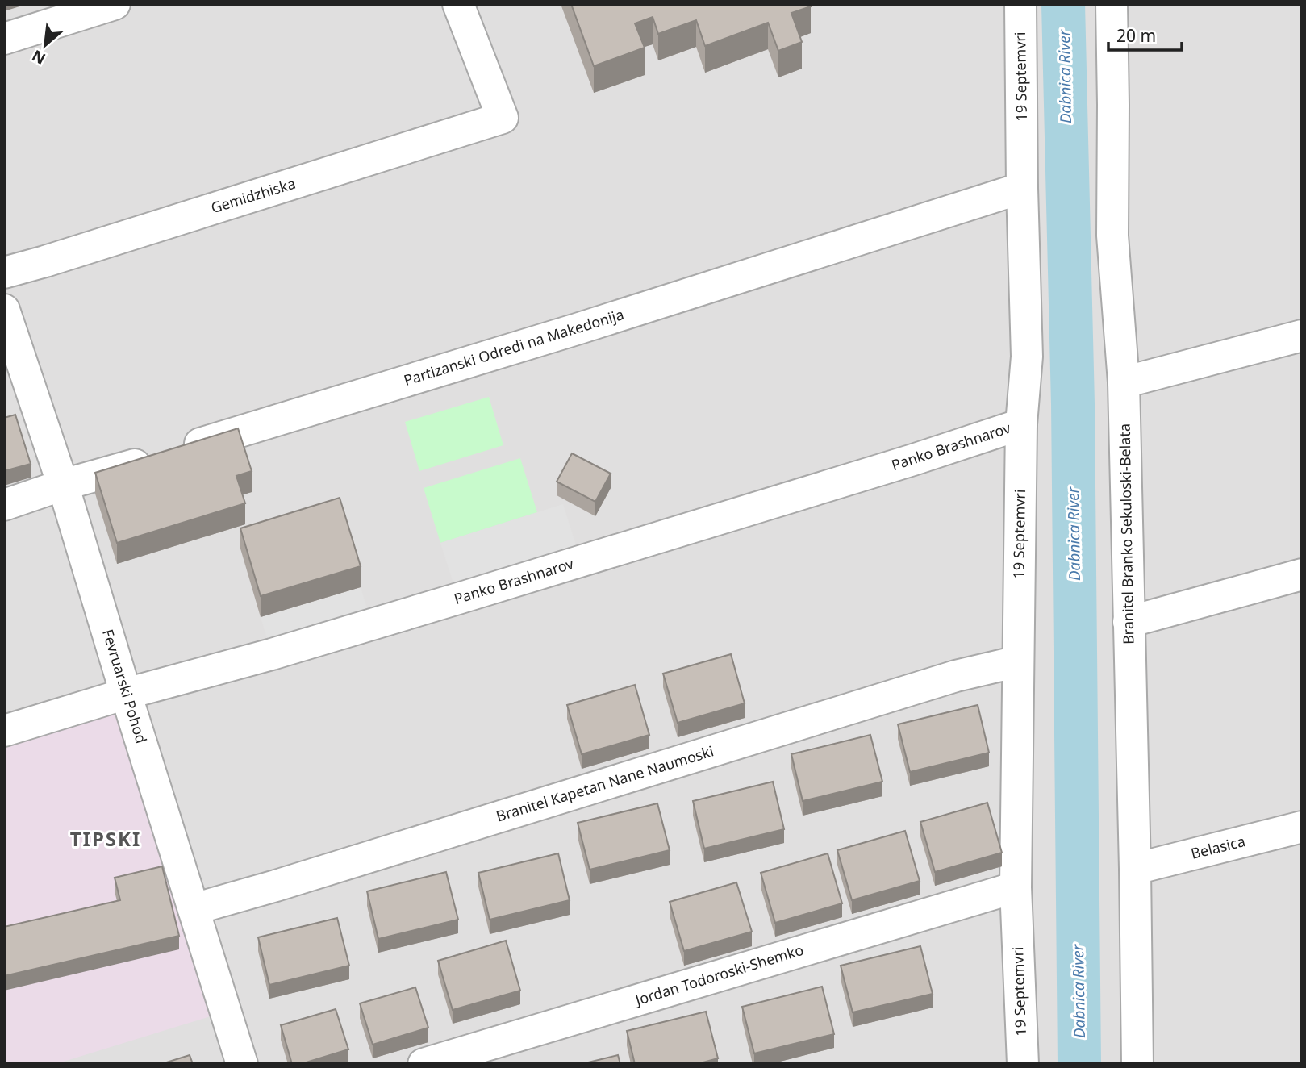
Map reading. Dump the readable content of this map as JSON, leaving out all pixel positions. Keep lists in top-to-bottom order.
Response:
{
  "streets": {
    "street": [
      "19 Septemvri",
      "Gemidzhiska",
      "Partizanski Odredi na Makedonija",
      "Panko Brashnarov",
      "Branitel Branko Sekuloski-Belata",
      "Fevruarski Pohod",
      "Branitel Kapetan Nane Naumoski",
      "Belasica",
      "Jordan Todoroski-Shemko"
    ]
  },
  "crossings": [
    ["19 Septemvri", "Partizanski Odredi na Makedonija"],
    ["19 Septemvri", "Panko Brashnarov"],
    ["19 Septemvri", "Branitel Kapetan Nane Naumoski"],
    ["19 Septemvri", "Jordan Todoroski-Shemko"],
    ["Partizanski Odredi na Makedonija", "Fevruarski Pohod"],
    ["Panko Brashnarov", "Fevruarski Pohod"],
    ["Branitel Branko Sekuloski-Belata", "Belasica"],
    ["Fevruarski Pohod", "Branitel Kapetan Nane Naumoski"]
  ],
  "districts": ["TIPSKI"],
  "water": ["Dabnica River"],
  "scale_bar": "20 m",
  "north": "bottom left"
}
